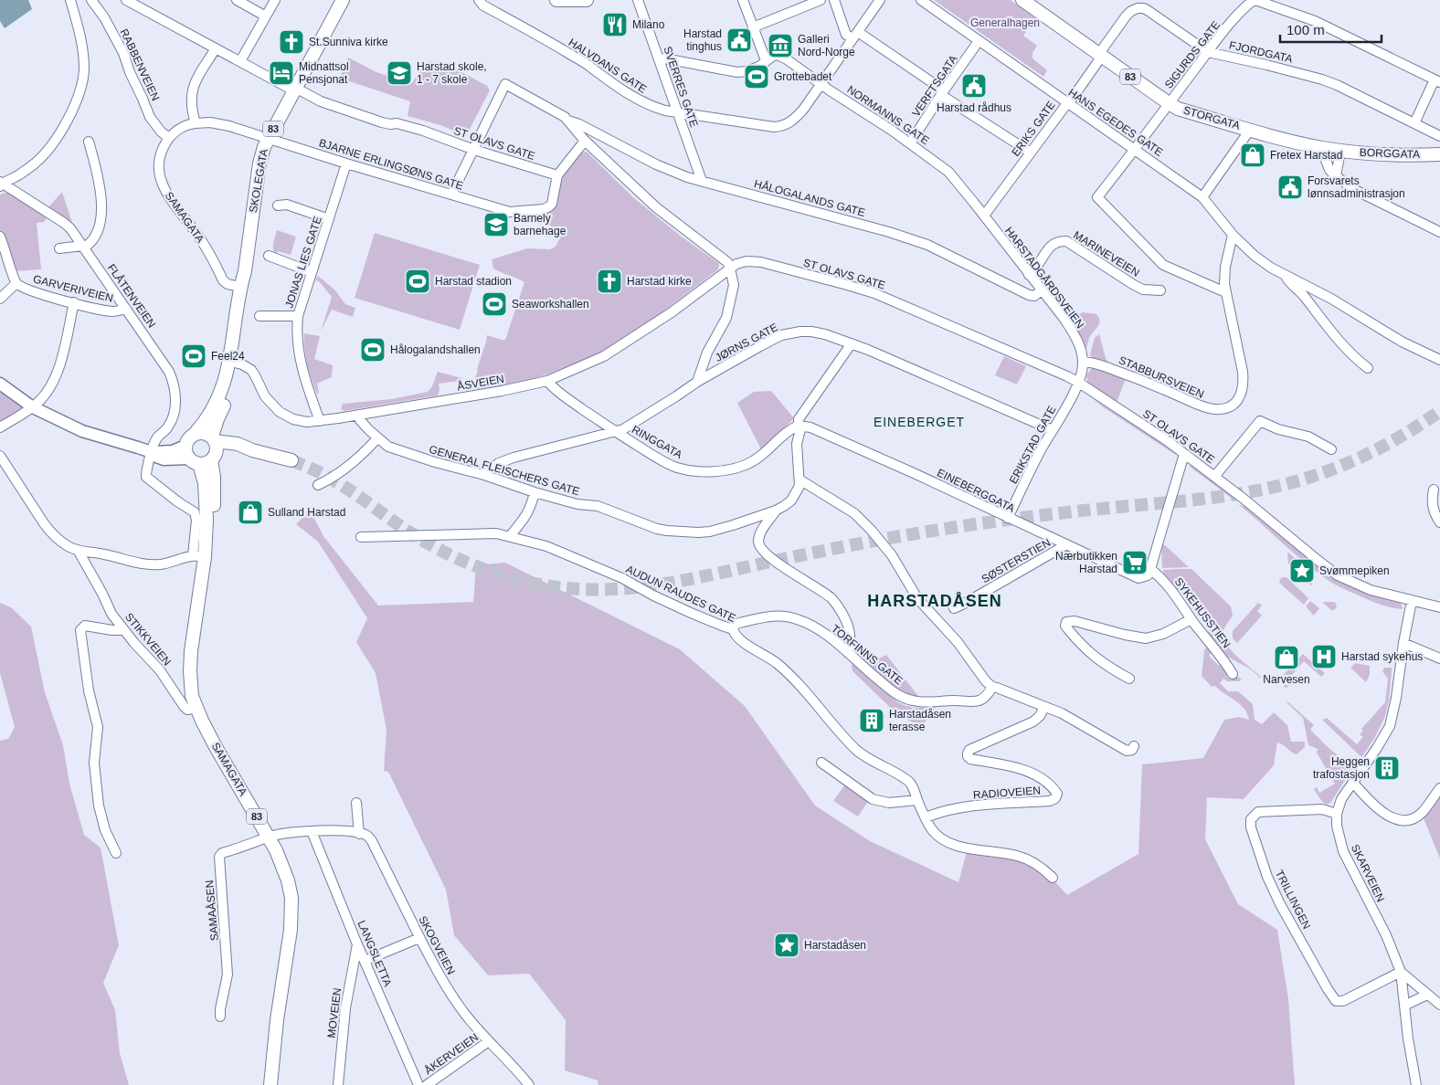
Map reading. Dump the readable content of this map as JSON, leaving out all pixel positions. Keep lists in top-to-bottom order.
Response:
{
  "streets": {
    "highway": [
      "83",
      "STORGATA",
      "BORGGATA",
      "SKOLEGATA",
      "SAMAGATA"
    ],
    "street": [
      "FJORDGATA",
      "SIGURDS GATE",
      "RABBENVEIEN",
      "HALVDANS GATE",
      "VERFTSGATA",
      "SVERRES GATE",
      "NORMANNS GATE",
      "HANS EGEDES GATE",
      "ERIKS GATE",
      "ST OLAVS GATE",
      "BJARNE ERLINGSØNS GATE",
      "HÅLOGALANDS GATE",
      "MARINEVEIEN",
      "JONAS LIES GATE",
      "HARSTADGÅRDSVEIEN",
      "GARVERIVEIEN",
      "FLÅTENVEIEN",
      "JØRNS GATE",
      "STABBURSVEIEN",
      "ÅSVEIEN",
      "RINGGATA",
      "ERIKSTAD GATE",
      "GENERAL FLEISCHERS GATE",
      "EINEBERGGATA",
      "SØSTERSTIEN",
      "AUDUN RAUDES GATE",
      "SYKEHUSSTIEN",
      "STIKKVEIEN",
      "TORFINNS GATE",
      "RADIOVEIEN",
      "SKARVEIEN",
      "TRILLINGEN",
      "SAMAÅSEN",
      "SKOGVEIEN",
      "LANGSLETTA",
      "MOVEIEN",
      "ÅKERVEIEN"
    ]
  },
  "crossings": [
    ["FJORDGATA", "SIGURDS GATE"],
    ["FJORDGATA", "STORGATA"],
    ["FJORDGATA", "ERIKS GATE"],
    ["SIGURDS GATE", "STORGATA"],
    ["SIGURDS GATE", "HANS EGEDES GATE"],
    ["SIGURDS GATE", "STABBURSVEIEN"],
    ["RABBENVEIEN", "SAMAGATA"],
    ["HALVDANS GATE", "SVERRES GATE"],
    ["HALVDANS GATE", "NORMANNS GATE"],
    ["83", "SKOLEGATA"],
    ["83", "SAMAGATA"],
    ["83", "ÅSVEIEN"],
    ["VERFTSGATA", "NORMANNS GATE"],
    ["VERFTSGATA", "HANS EGEDES GATE"],
    ["SVERRES GATE", "HÅLOGALANDS GATE"],
    ["NORMANNS GATE", "ERIKS GATE"],
    ["NORMANNS GATE", "HARSTADGÅRDSVEIEN"],
    ["STORGATA", "ERIKS GATE"],
    ["STORGATA", "BORGGATA"],
    ["HANS EGEDES GATE", "ERIKS GATE"],
    ["ERIKS GATE", "HARSTADGÅRDSVEIEN"],
    ["ST OLAVS GATE", "BJARNE ERLINGSØNS GATE"],
    ["ST OLAVS GATE", "SKOLEGATA"],
    ["ST OLAVS GATE", "HÅLOGALANDS GATE"],
    ["ST OLAVS GATE", "ÅSVEIEN"],
    ["ST OLAVS GATE", "ERIKSTAD GATE"],
    ["ST OLAVS GATE", "SKARVEIEN"],
    ["BJARNE ERLINGSØNS GATE", "SKOLEGATA"],
    ["BJARNE ERLINGSØNS GATE", "JONAS LIES GATE"],
    ["HÅLOGALANDS GATE", "HARSTADGÅRDSVEIEN"],
    ["SAMAGATA", "FLÅTENVEIEN"],
    ["SAMAGATA", "STIKKVEIEN"],
    ["SAMAGATA", "SAMAÅSEN"],
    ["MARINEVEIEN", "HARSTADGÅRDSVEIEN"],
    ["JONAS LIES GATE", "ÅSVEIEN"],
    ["HARSTADGÅRDSVEIEN", "STABBURSVEIEN"],
    ["GARVERIVEIEN", "FLÅTENVEIEN"],
    ["JØRNS GATE", "RINGGATA"],
    ["JØRNS GATE", "ERIKSTAD GATE"],
    ["JØRNS GATE", "GENERAL FLEISCHERS GATE"],
    ["ÅSVEIEN", "RINGGATA"],
    ["ÅSVEIEN", "GENERAL FLEISCHERS GATE"],
    ["RINGGATA", "GENERAL FLEISCHERS GATE"],
    ["RINGGATA", "EINEBERGGATA"],
    ["ERIKSTAD GATE", "EINEBERGGATA"],
    ["GENERAL FLEISCHERS GATE", "EINEBERGGATA"],
    ["EINEBERGGATA", "SØSTERSTIEN"],
    ["EINEBERGGATA", "SYKEHUSSTIEN"],
    ["AUDUN RAUDES GATE", "TORFINNS GATE"],
    ["SKARVEIEN", "TRILLINGEN"],
    ["SKOGVEIEN", "ÅKERVEIEN"],
    ["LANGSLETTA", "MOVEIEN"]
  ],
  "districts": ["EINEBERGET", "HARSTADÅSEN"],
  "parks": ["Generalhagen"],
  "places": {
    "restaurant": ["Milano"],
    "public building": ["Harstad tinghus", "Harstad rådhus", "Forsvarets lønnsadministrasjon"],
    "church": ["St.Sunniva kirke", "Harstad kirke"],
    "museum": ["Galleri Nord-Norge"],
    "hotel": ["Midnattsol Pensjonat"],
    "school or university": ["Harstad skole, 1 - 7 skole", "Barnely barnehage"],
    "sports": [
      "Grottebadet",
      "Harstad stadion",
      "Seaworkshallen",
      "Hålogalandshallen",
      "Feel24"
    ],
    "shop": ["Fretex Harstad", "Sulland Harstad", "Narvesen"],
    "supermarket": ["Nærbutikken Harstad"],
    "place": ["Svømmepiken", "Harstadåsen"],
    "hospital": ["Harstad sykehus"],
    "building": ["Harstadåsen terasse", "Heggen trafostasjon"]
  },
  "scale_bar": "100 m"
}
